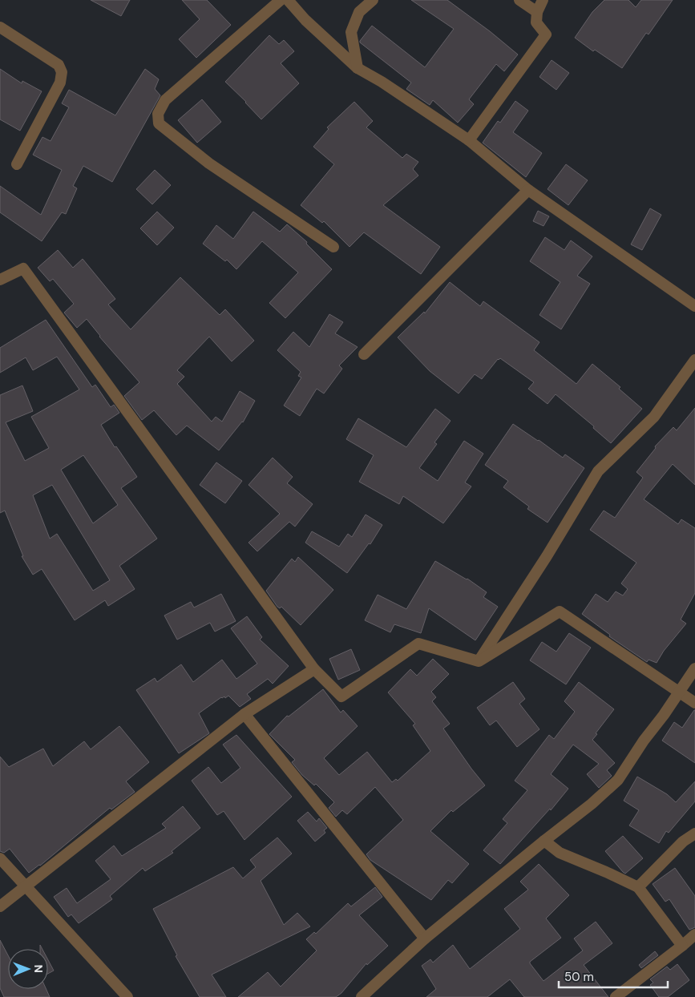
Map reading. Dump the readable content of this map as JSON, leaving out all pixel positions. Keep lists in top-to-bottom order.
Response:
{
  "scale_bar": "50 m",
  "north": "right"
}
